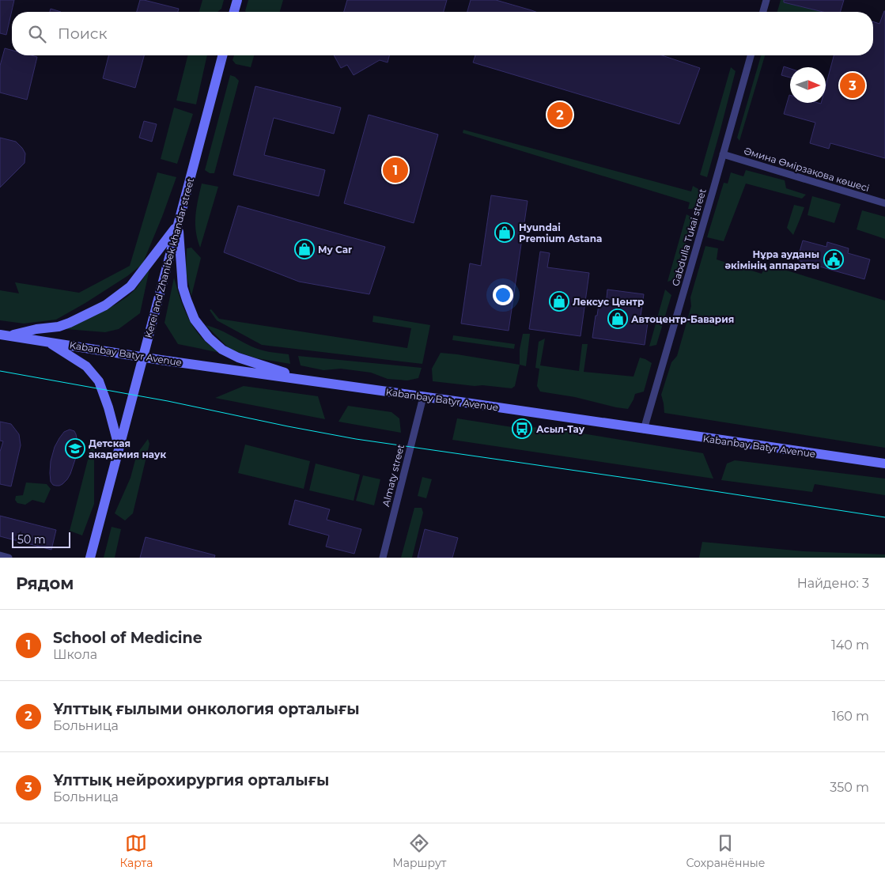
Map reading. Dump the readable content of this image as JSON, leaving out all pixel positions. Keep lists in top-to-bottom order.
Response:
{
  "streets": {
    "main road": ["Kerei and Zhanibek khandar street", "Kabanbay Batyr Avenue"],
    "street": ["Әмина Өмірзақова көшесі", "Gabdulla Tukai street", "Almaty street"]
  },
  "crossings": [
    ["Әмина Өмірзақова көшесі", "Gabdulla Tukai street"],
    ["Gabdulla Tukai street", "Kabanbay Batyr Avenue"],
    ["Kerei and Zhanibek khandar street", "Kabanbay Batyr Avenue"],
    ["Kabanbay Batyr Avenue", "Almaty street"]
  ],
  "places": {
    "shop": [
      "Hyundai Premium Astana",
      "My Car",
      "Лексус Центр",
      "Автоцентр-Бавария"
    ],
    "public building": ["Нұра ауданы әкімінің аппараты"],
    "bus stop": ["Асыл-Тау"],
    "school or university": ["Детская академия наук"]
  },
  "scale_bar": "50 m",
  "north": "right",
  "page": {
    "search": "Поиск",
    "pins": ["3", "2", "1"],
    "scale": "50 m",
    "heading": ["Рядом", "Найдено: 3"],
    "list": [
      {
        "mark": "1",
        "name": "School of Medicine",
        "note": "Школа",
        "value": "140 m"
      },
      {
        "mark": "2",
        "name": "Ұлттық ғылыми онкология орталығы",
        "note": "Больница",
        "value": "160 m"
      },
      {
        "mark": "3",
        "name": "Ұлттық нейрохирургия орталығы",
        "note": "Больница",
        "value": "350 m"
      }
    ],
    "nav": ["Карта", "Маршрут", "Сохранённые"]
  }
}
